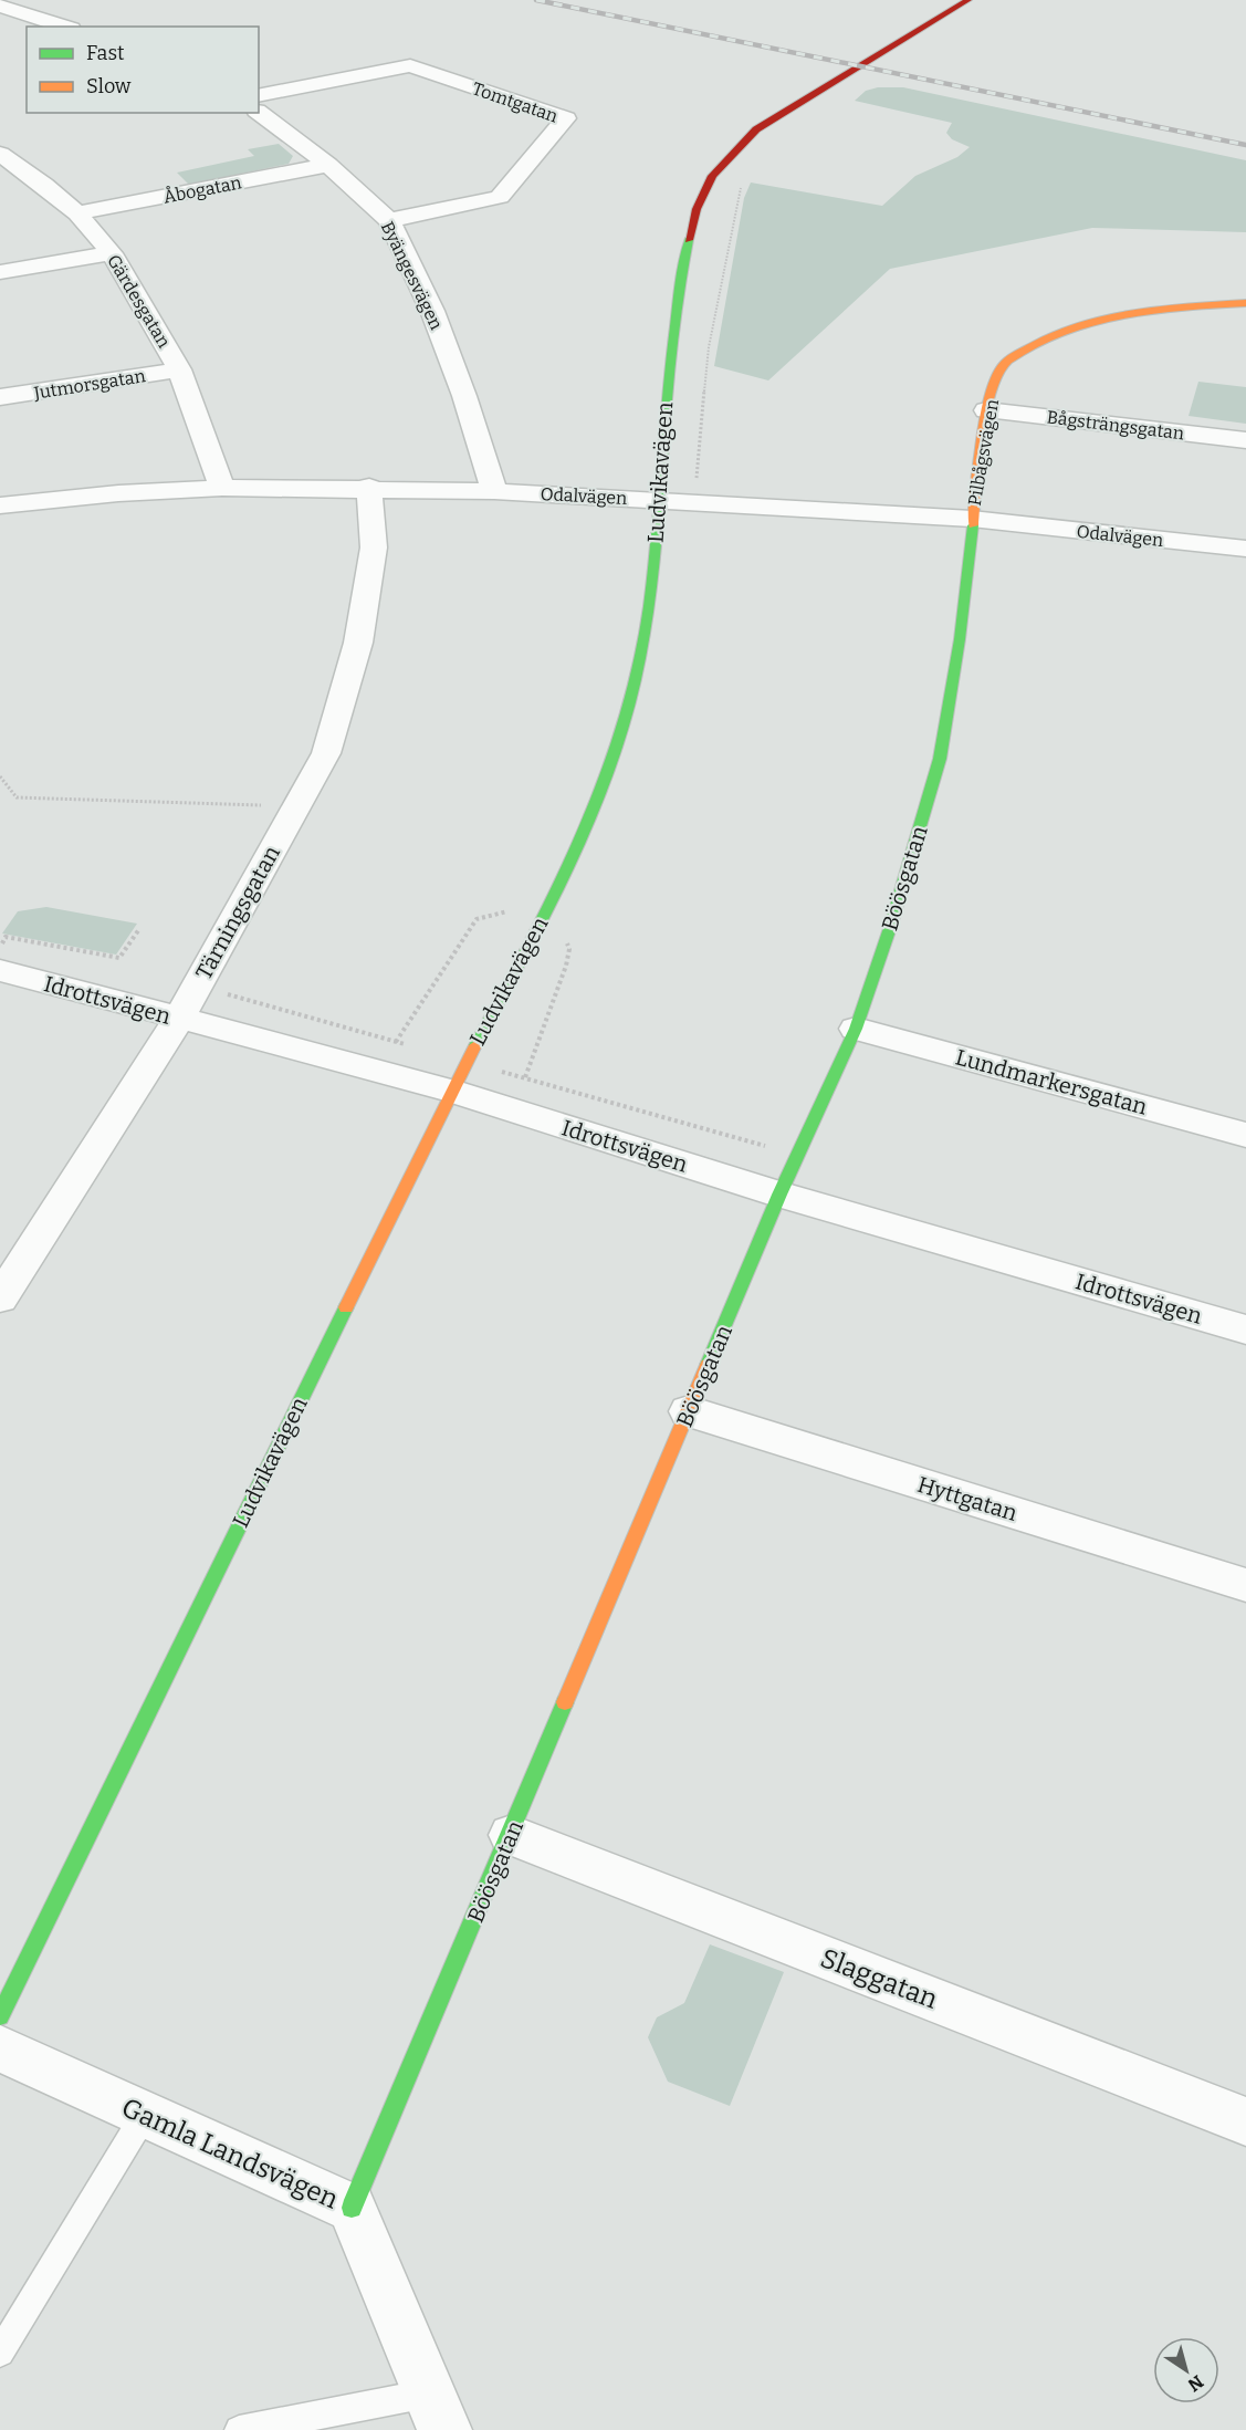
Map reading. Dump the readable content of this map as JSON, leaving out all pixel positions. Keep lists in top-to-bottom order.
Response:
{
  "streets": {
    "street": [
      "Tomtgatan",
      "Åbogatan",
      "Byängesvägen",
      "Gärdesgatan",
      "Jutmorsgatan",
      "Bågsträngsgatan",
      "Pilbågsvägen",
      "Ludvikavägen",
      "Odalvägen",
      "Böösgatan",
      "Tärningsgatan",
      "Idrottsvägen",
      "Lundmarkersgatan",
      "Hyttgatan",
      "Slaggatan",
      "Gamla Landsvägen"
    ]
  },
  "crossings": [
    ["Tomtgatan", "Byängesvägen"],
    ["Åbogatan", "Byängesvägen"],
    ["Åbogatan", "Gärdesgatan"],
    ["Byängesvägen", "Odalvägen"],
    ["Gärdesgatan", "Jutmorsgatan"],
    ["Gärdesgatan", "Odalvägen"],
    ["Bågsträngsgatan", "Pilbågsvägen"],
    ["Pilbågsvägen", "Odalvägen"],
    ["Pilbågsvägen", "Böösgatan"],
    ["Ludvikavägen", "Odalvägen"],
    ["Ludvikavägen", "Idrottsvägen"],
    ["Odalvägen", "Böösgatan"],
    ["Odalvägen", "Tärningsgatan"],
    ["Böösgatan", "Idrottsvägen"],
    ["Böösgatan", "Lundmarkersgatan"],
    ["Böösgatan", "Hyttgatan"],
    ["Böösgatan", "Slaggatan"],
    ["Böösgatan", "Gamla Landsvägen"],
    ["Tärningsgatan", "Idrottsvägen"]
  ],
  "legend": ["Fast", "Slow"],
  "north": "bottom right"
}
